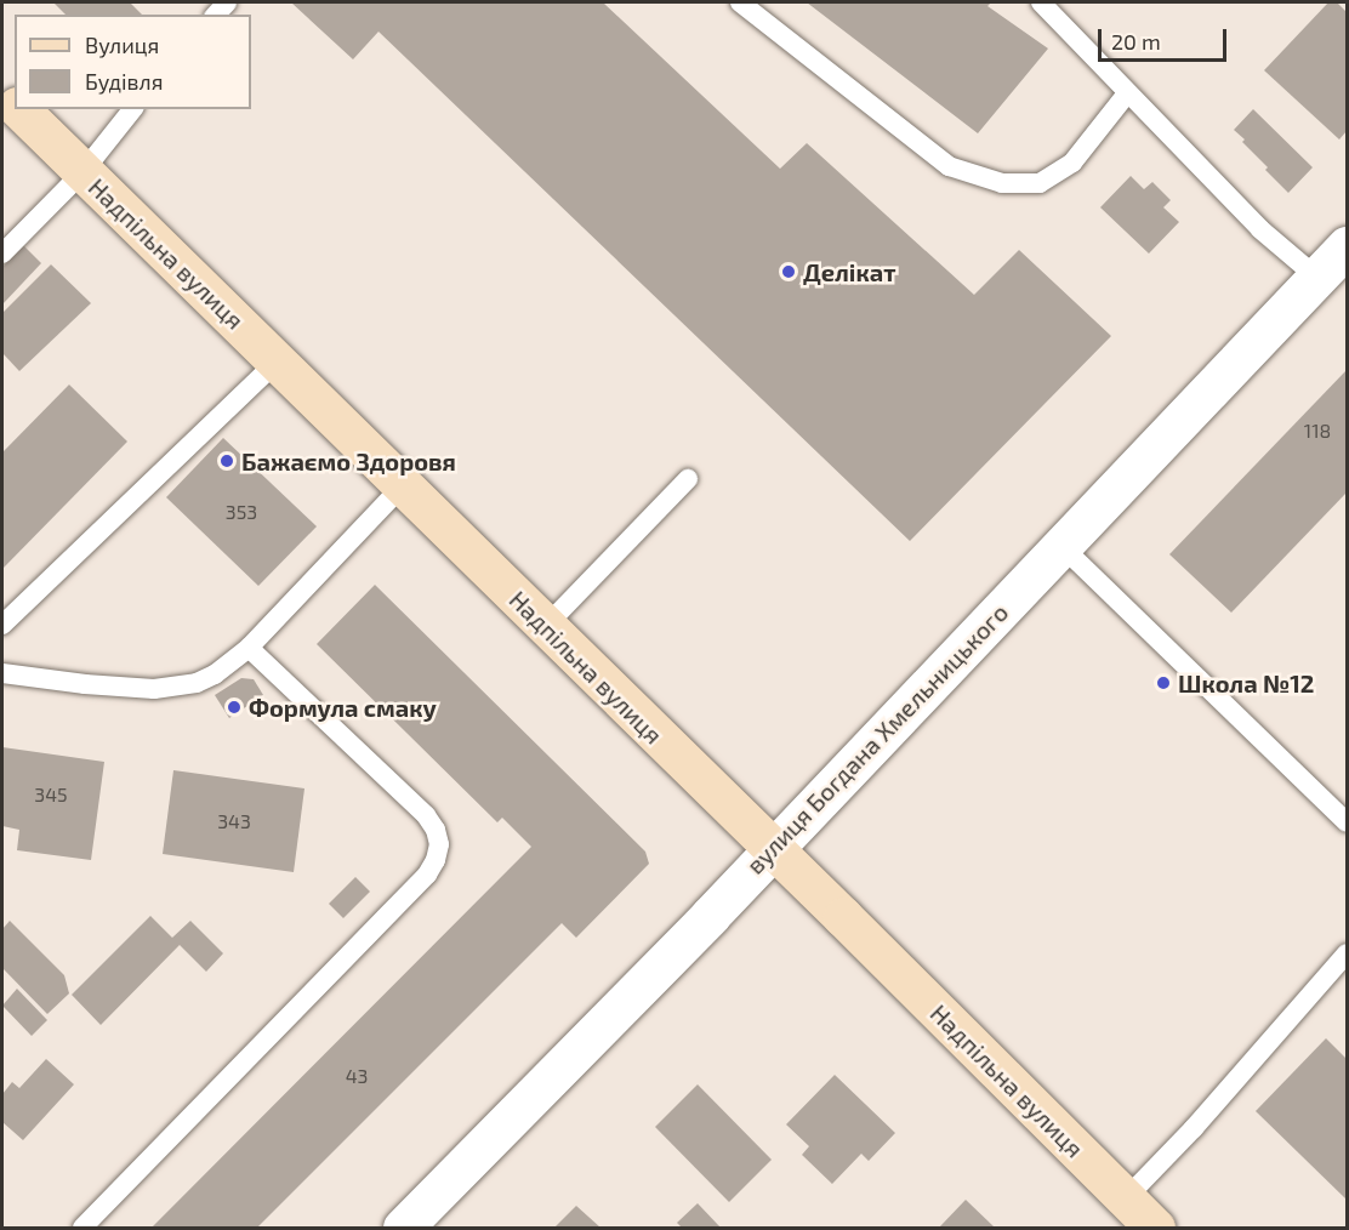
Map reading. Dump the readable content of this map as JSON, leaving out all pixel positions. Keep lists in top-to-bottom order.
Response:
{
  "streets": {
    "main road": ["Надпільна вулиця"],
    "street": ["вулиця Богдана Хмельницького"]
  },
  "crossings": [
    ["Надпільна вулиця", "вулиця Богдана Хмельницького"]
  ],
  "places": [
    "Делікат",
    "Бажаємо Здоровя",
    "Школа №12",
    "Формула смаку"
  ],
  "house_numbers": [
    "118",
    "353",
    "345",
    "343",
    "43"
  ],
  "legend": ["Вулиця", "Будівля"],
  "scale_bar": "20 m"
}
